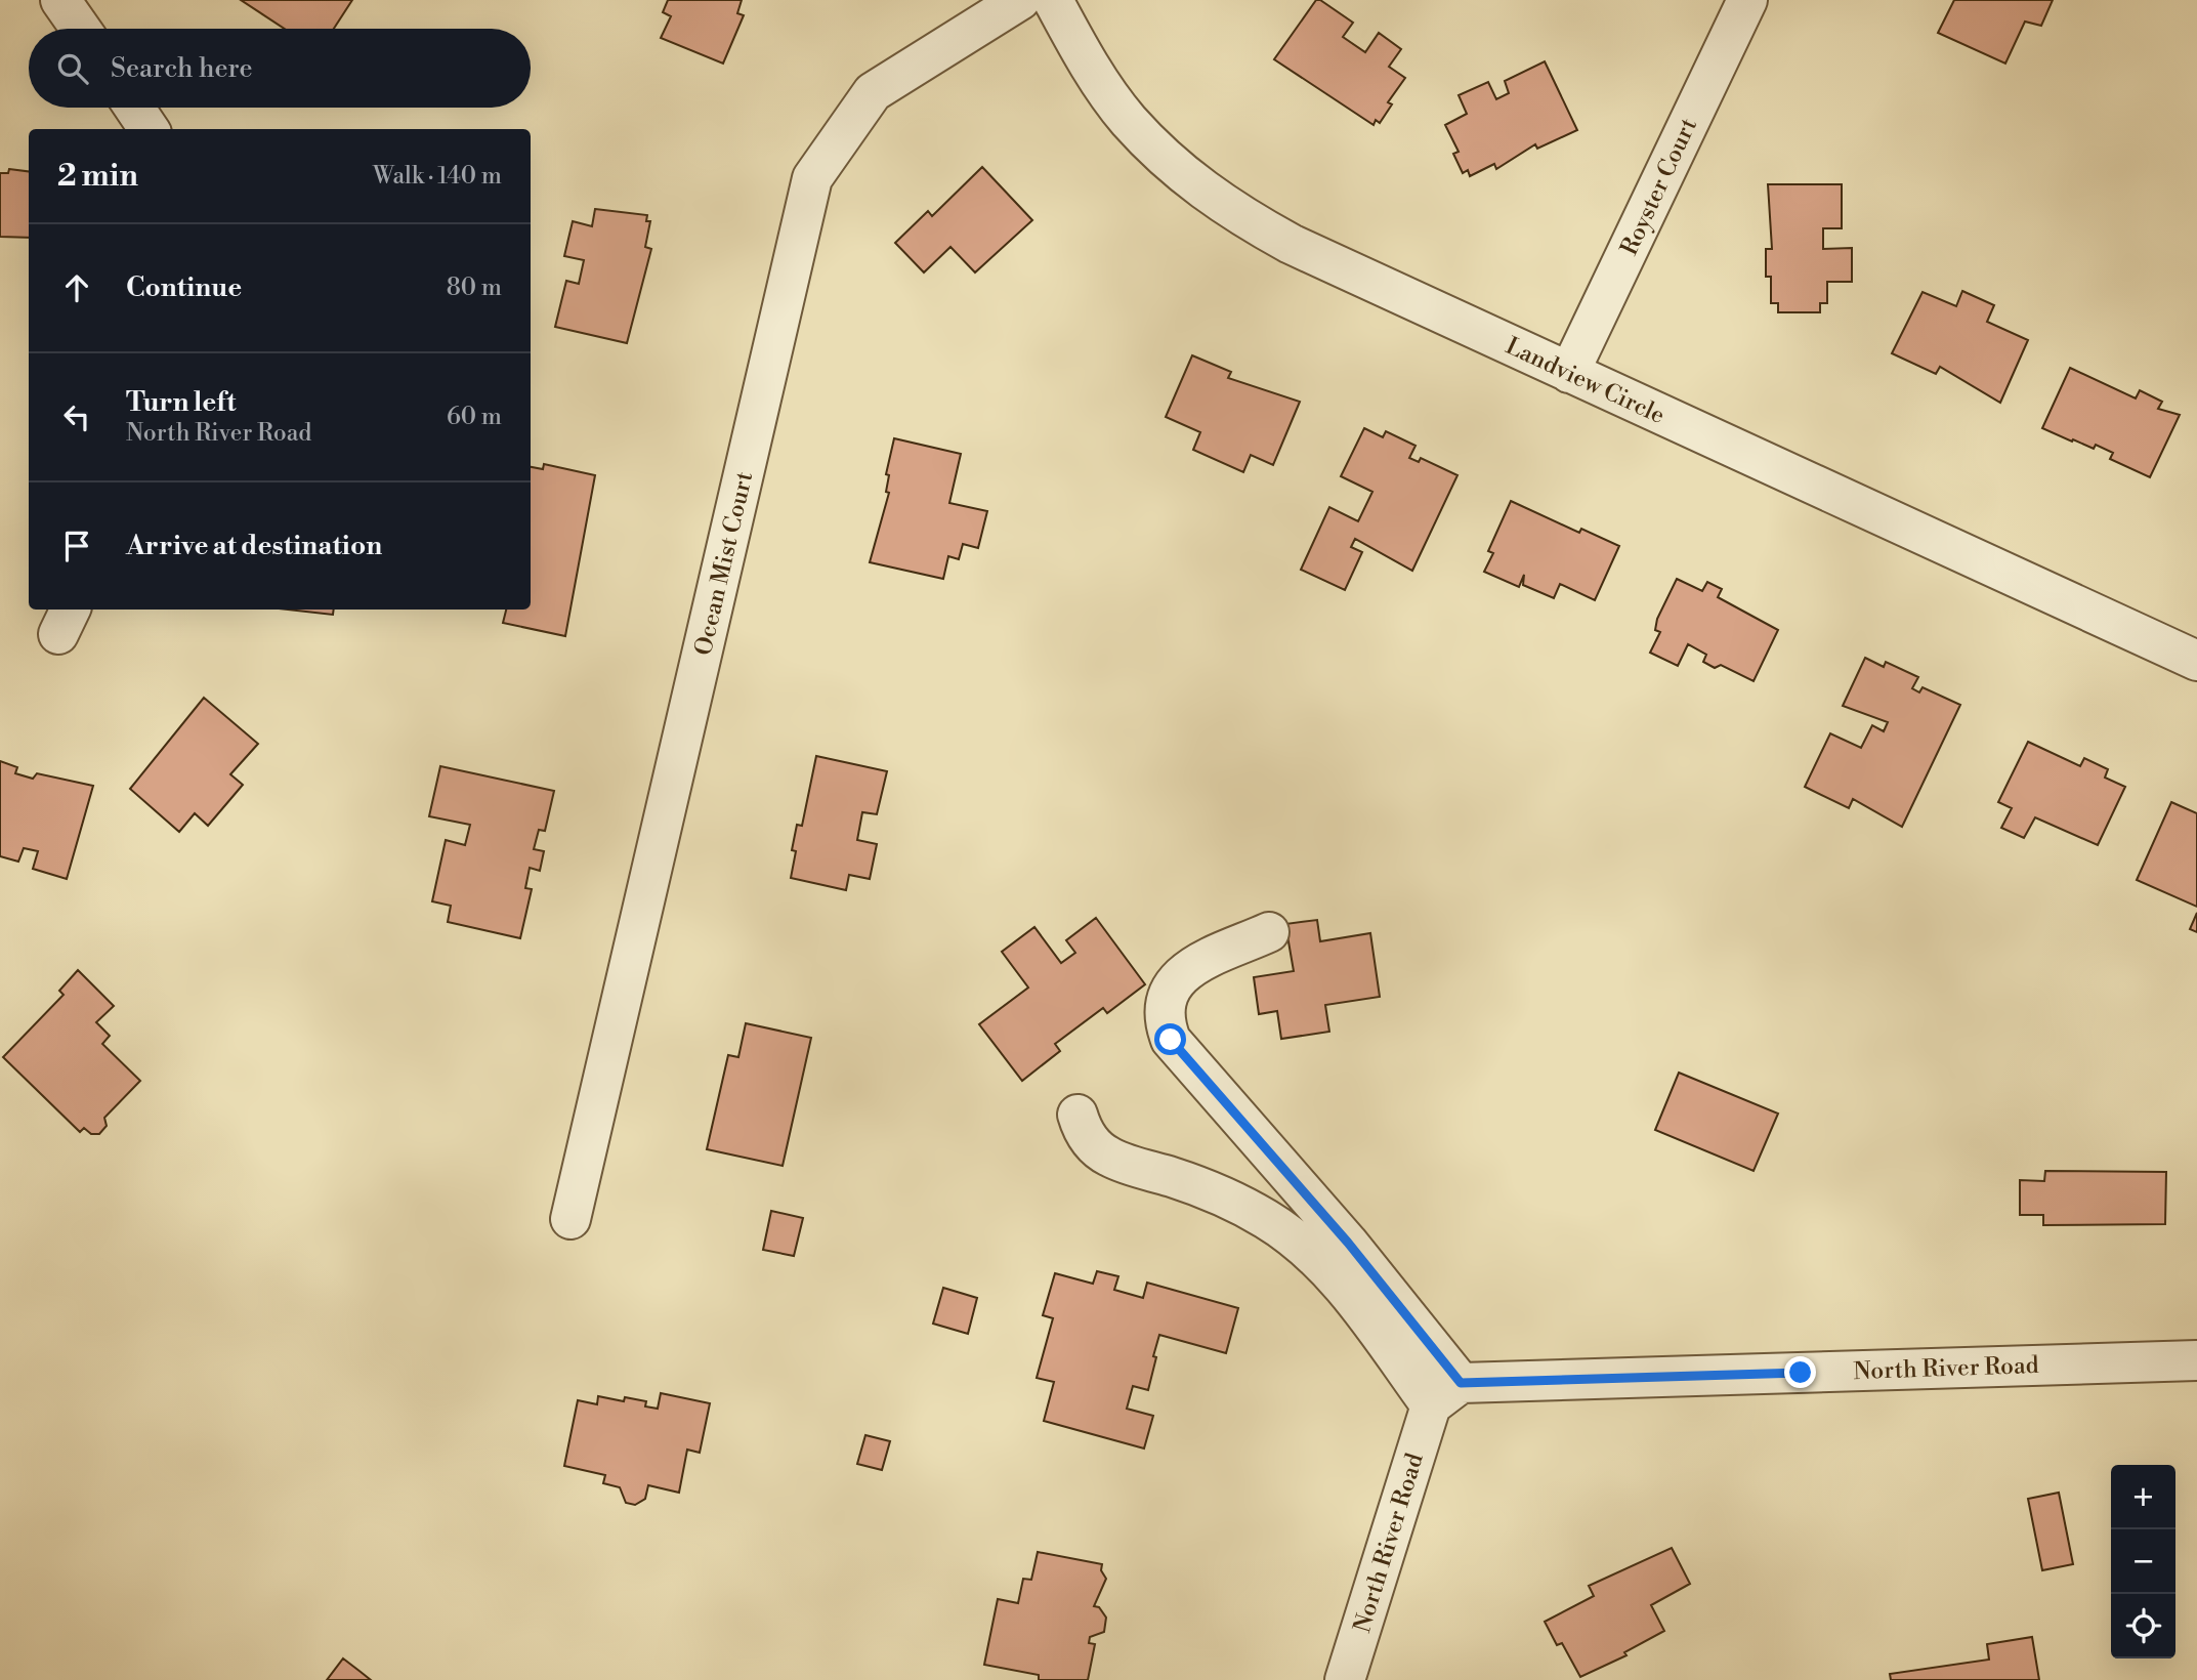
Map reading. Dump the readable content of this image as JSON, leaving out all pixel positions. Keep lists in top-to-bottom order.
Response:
{
  "streets": {
    "street": [
      "Royster Court",
      "Landview Circle",
      "Ocean Mist Court",
      "North River Road"
    ]
  },
  "crossings": [
    ["Royster Court", "Landview Circle"]
  ],
  "page": {
    "search": "Search here",
    "heading": ["2 min", "Walk · 140 m"],
    "list": [
      ["Continue", "80 m"],
      ["Turn left", "North River Road", "60 m"],
      "Arrive at destination"
    ],
    "map_buttons": ["+", "−"]
  }
}
